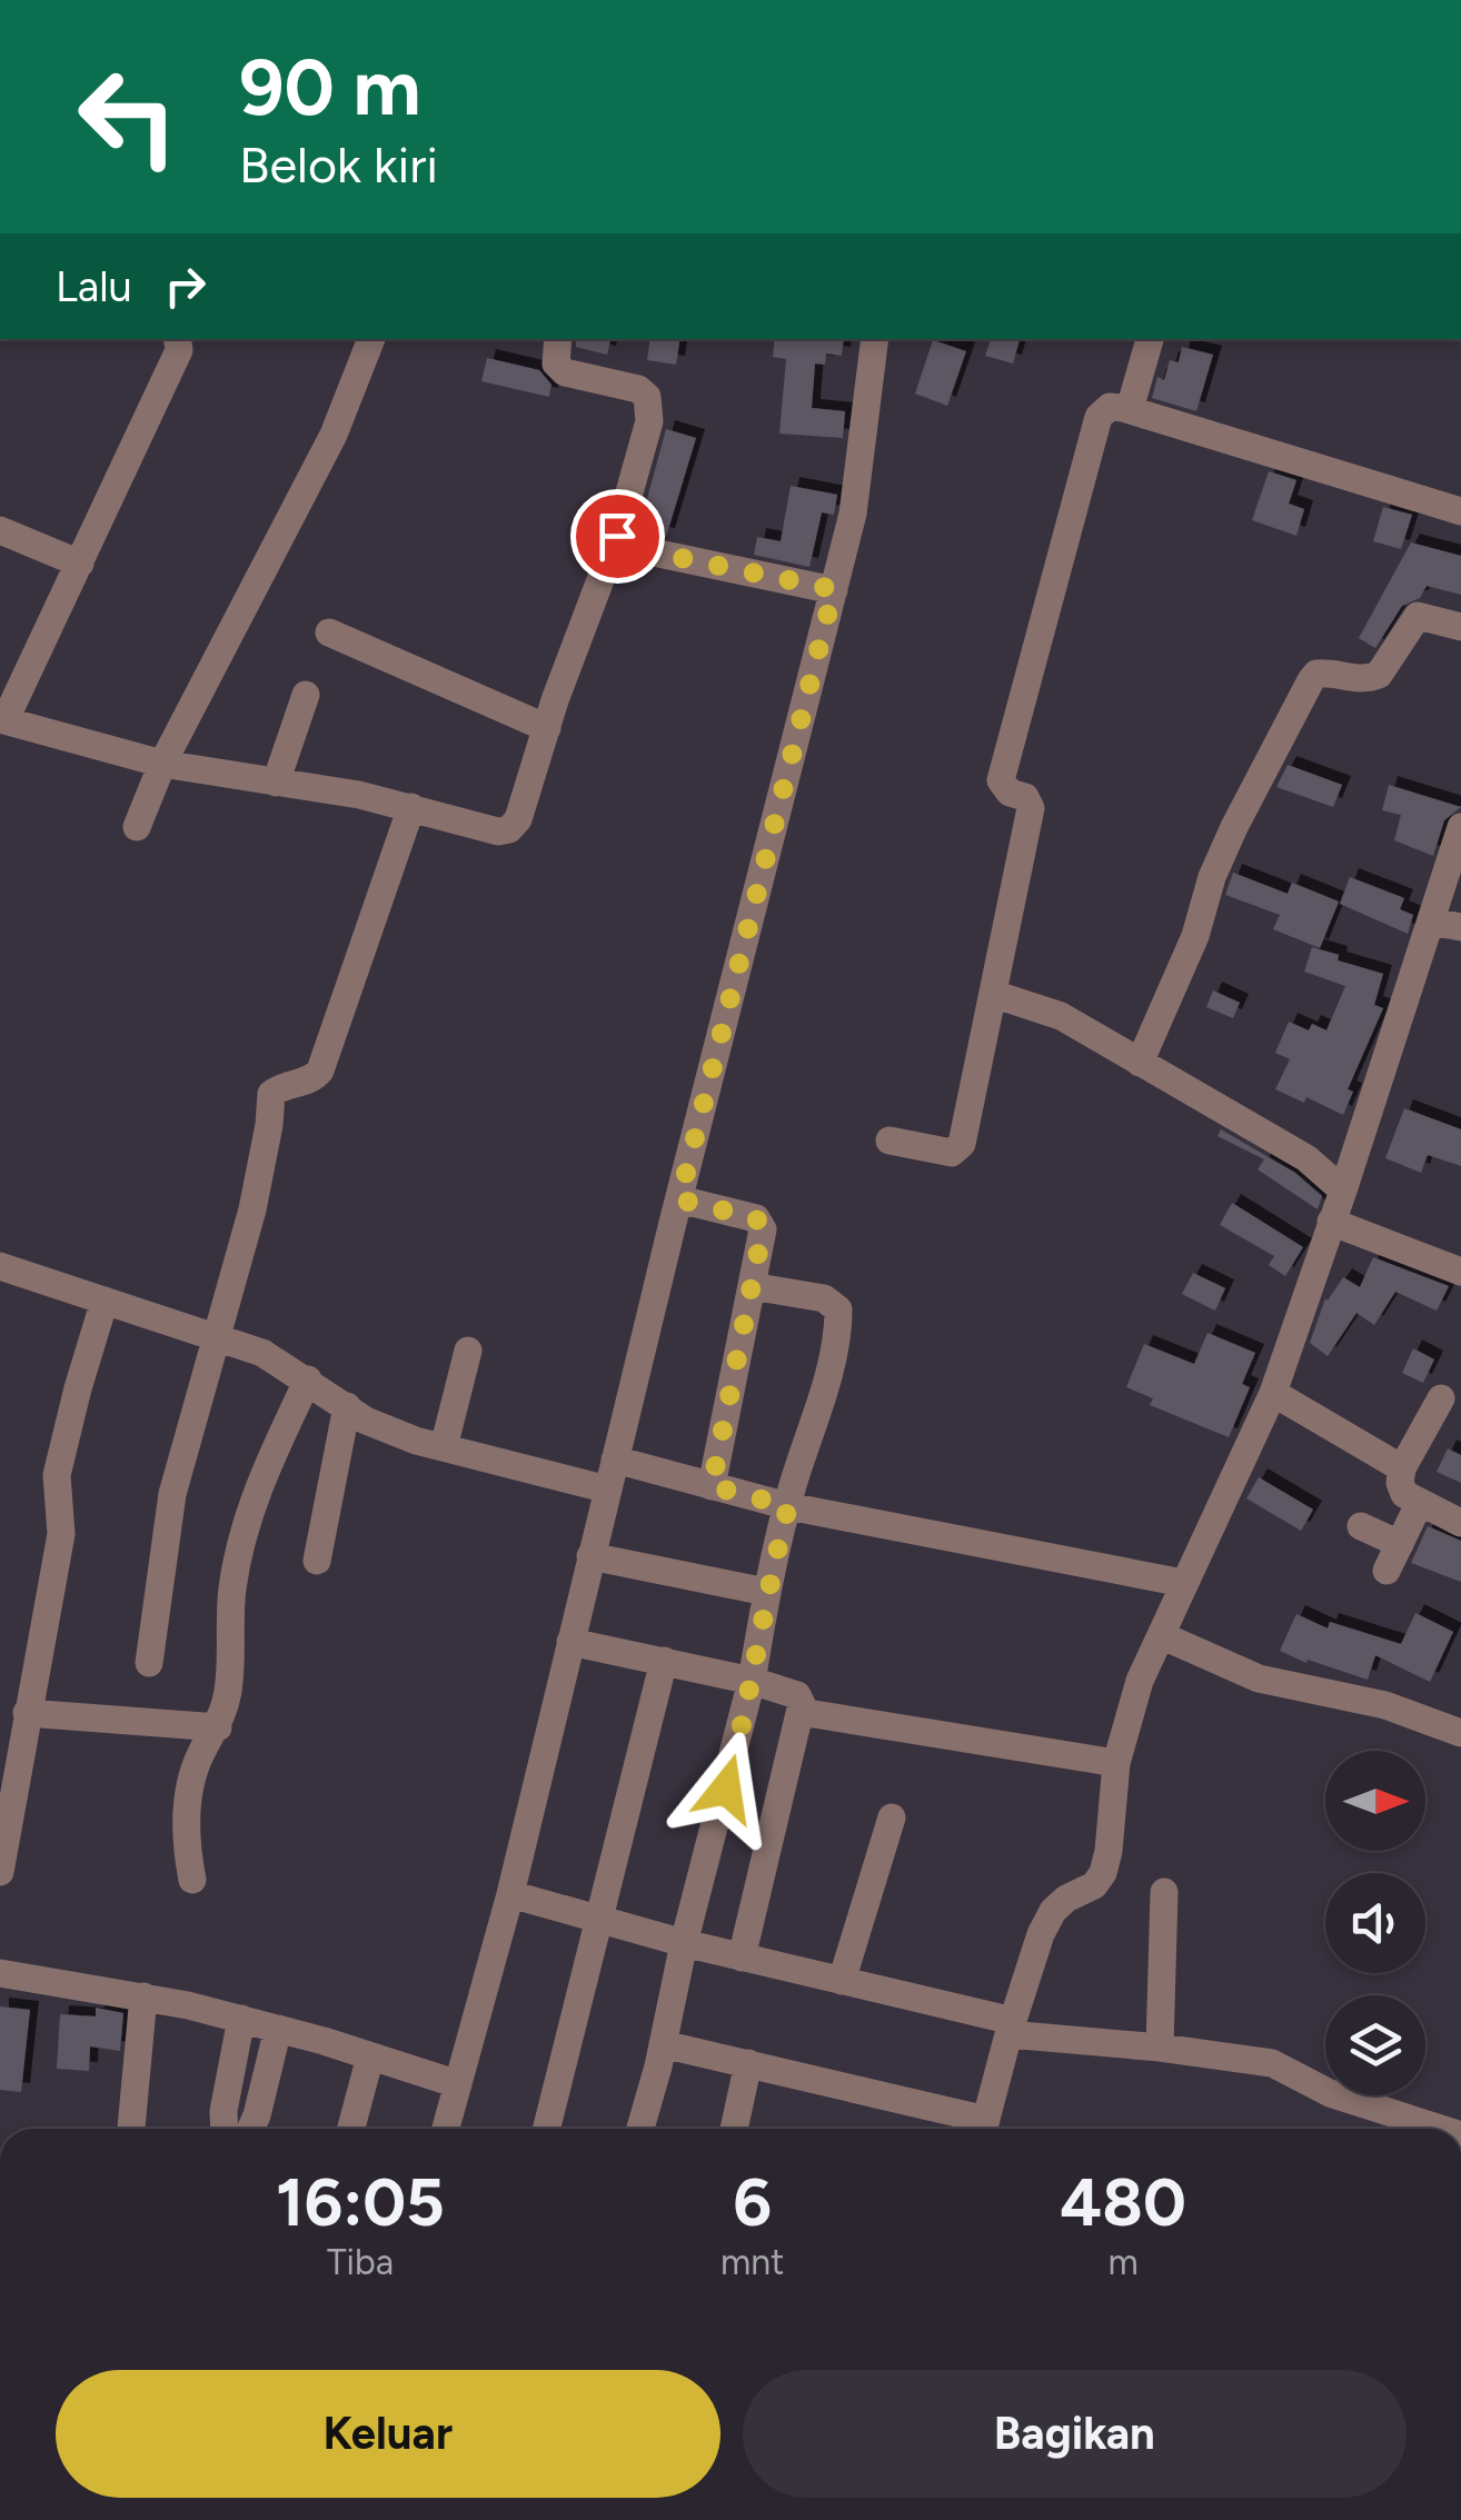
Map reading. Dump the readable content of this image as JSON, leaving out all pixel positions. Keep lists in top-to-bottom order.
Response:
{
  "north": "right",
  "page": {
    "turn": ["90 m", "Belok kiri"],
    "then": "Lalu",
    "eta": [
      "16:05",
      "Tiba",
      "6",
      "mnt",
      "480",
      "m"
    ],
    "buttons": ["Keluar", "Bagikan"]
  }
}
